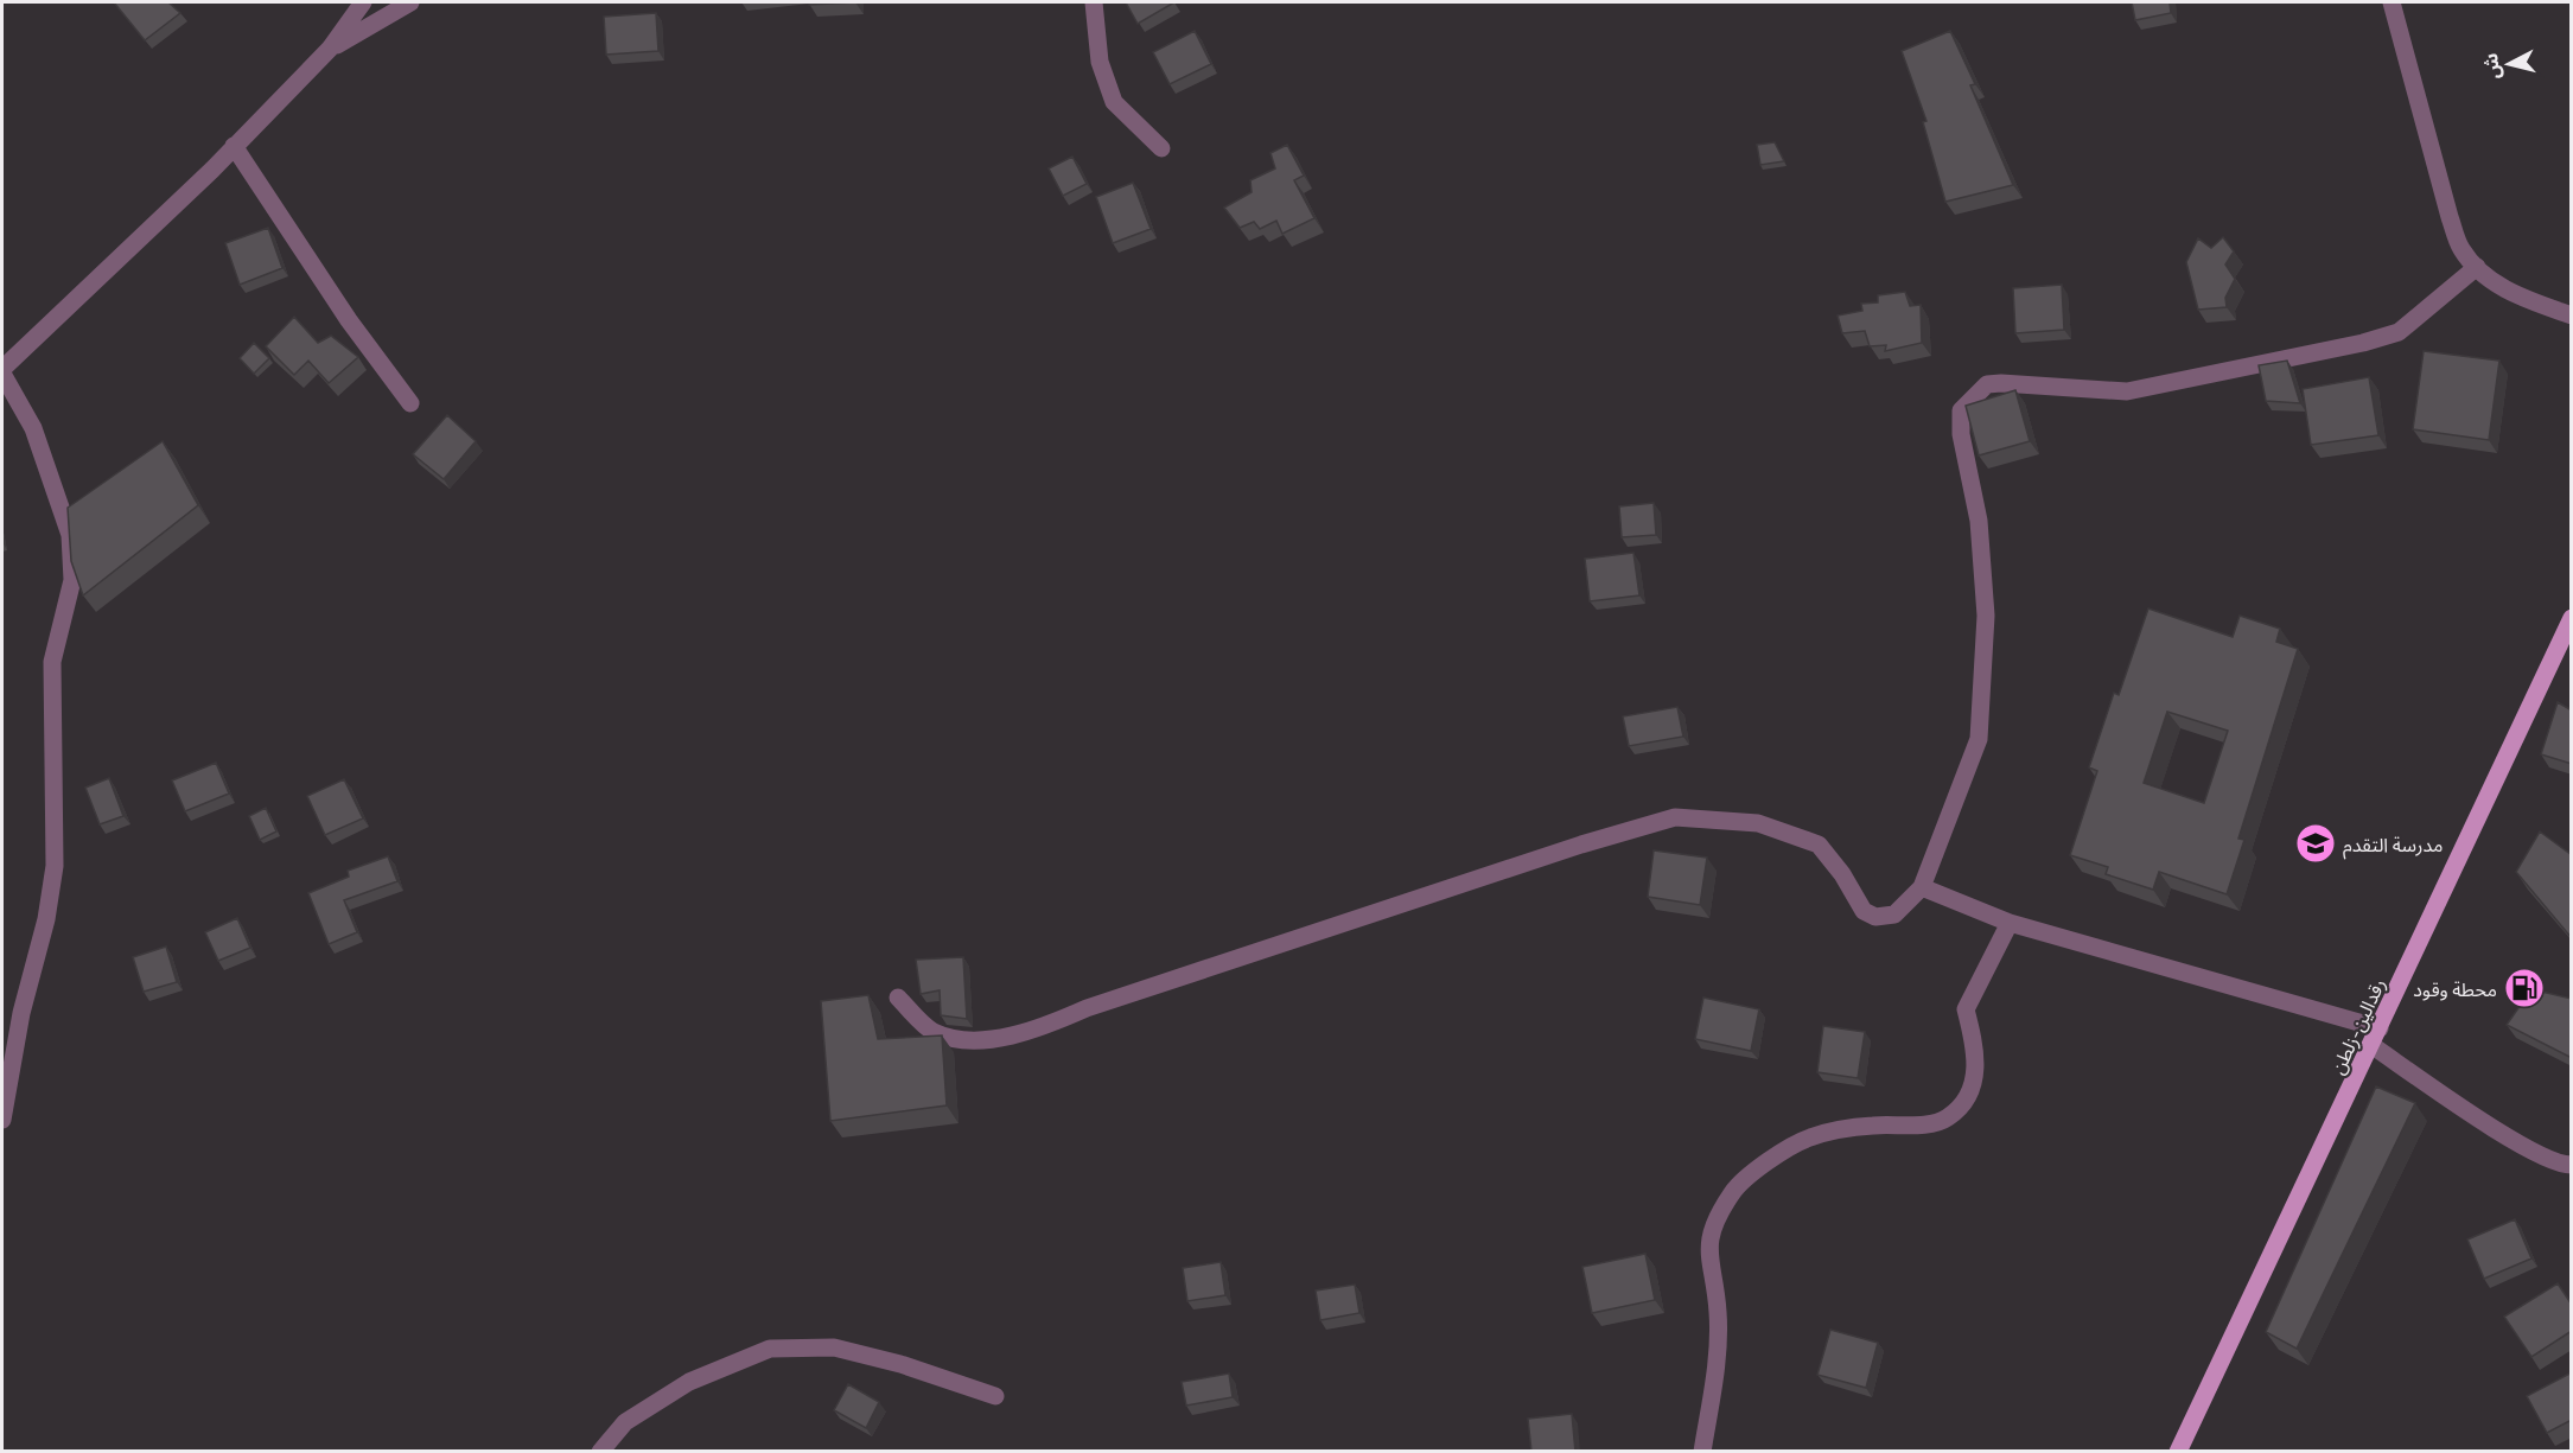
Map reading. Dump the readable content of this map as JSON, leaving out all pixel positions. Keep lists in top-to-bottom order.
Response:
{
  "streets": {
    "main road": ["رقدالين-زلطن"]
  },
  "places": {
    "school or university": ["مدرسة التقدم"],
    "fuel station": ["محطة وقود"]
  },
  "north": "left"
}
